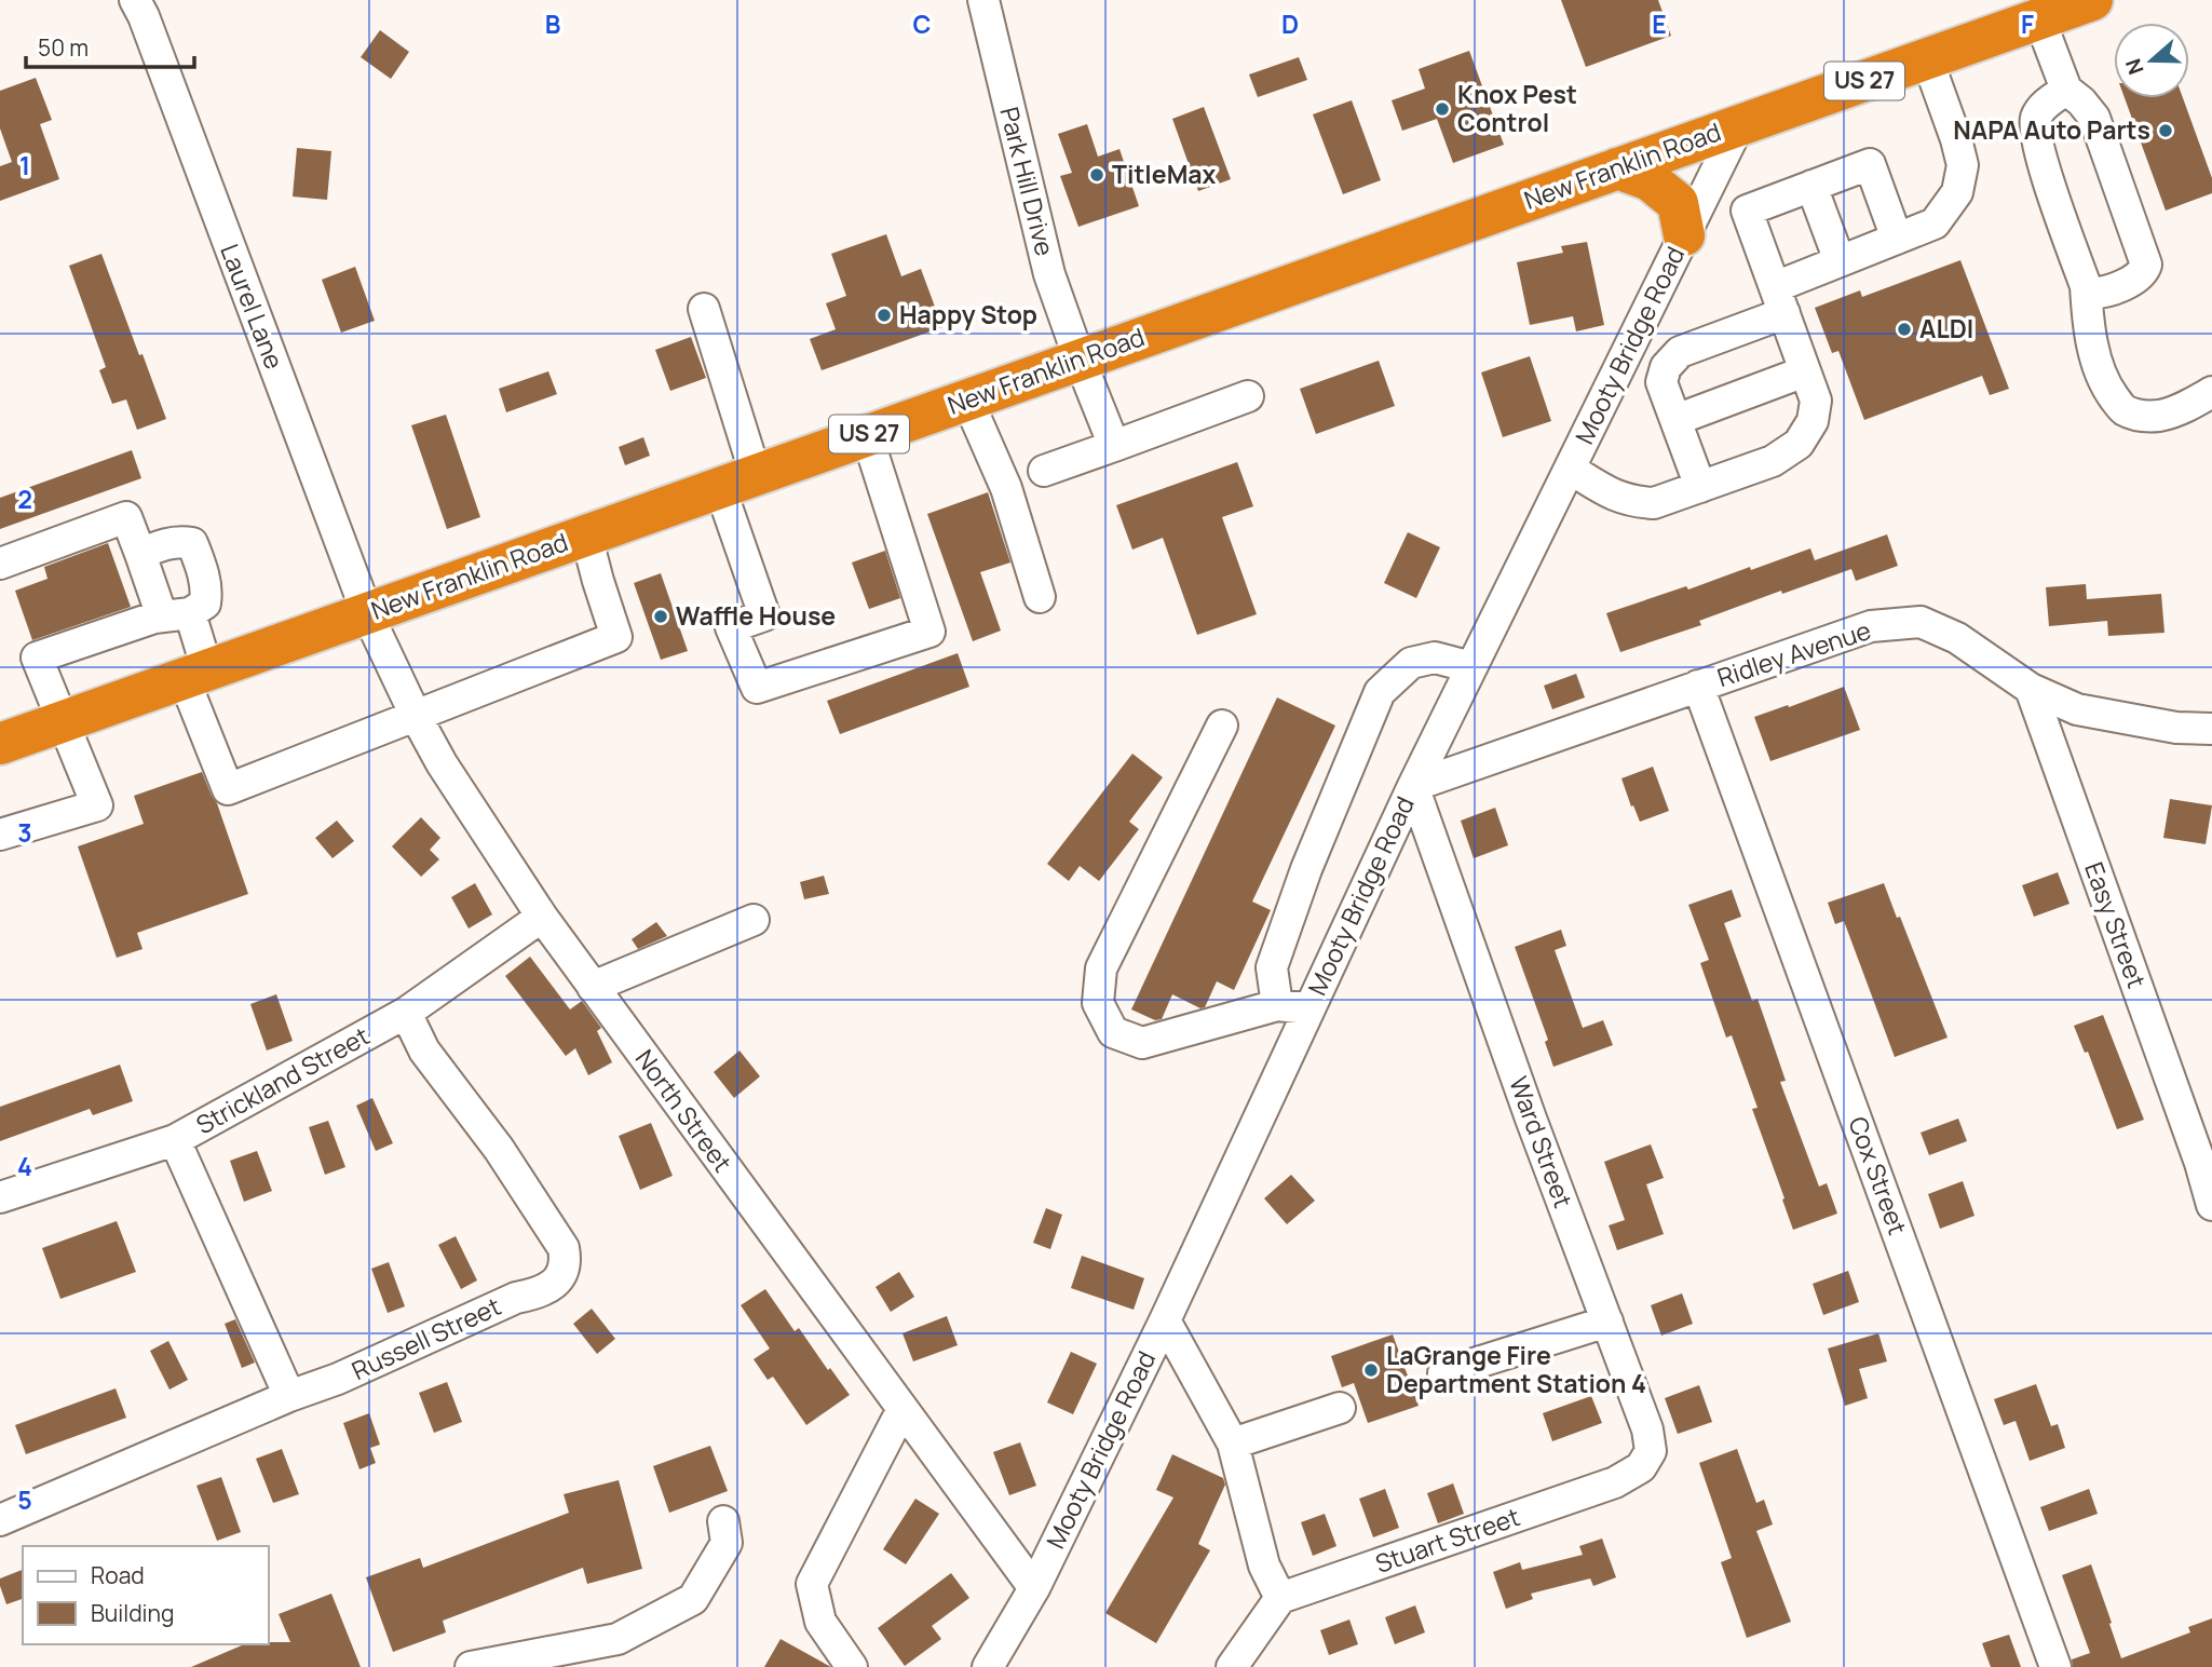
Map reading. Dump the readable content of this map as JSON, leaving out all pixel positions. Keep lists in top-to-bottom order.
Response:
{
  "streets": {
    "highway": ["US 27", "New Franklin Road"],
    "street": [
      "Park Hill Drive",
      "Laurel Lane",
      "Mooty Bridge Road",
      "Ridley Avenue",
      "Easy Street",
      "Strickland Street",
      "North Street",
      "Ward Street",
      "Cox Street",
      "Russell Street",
      "Stuart Street"
    ]
  },
  "crossings": [
    ["New Franklin Road", "Park Hill Drive"],
    ["New Franklin Road", "Laurel Lane"],
    ["New Franklin Road", "Mooty Bridge Road"],
    ["New Franklin Road", "North Street"],
    ["Laurel Lane", "North Street"],
    ["Mooty Bridge Road", "Ridley Avenue"],
    ["Mooty Bridge Road", "North Street"],
    ["Mooty Bridge Road", "Ward Street"],
    ["Ridley Avenue", "Easy Street"],
    ["Ridley Avenue", "Ward Street"],
    ["Ridley Avenue", "Cox Street"],
    ["Strickland Street", "North Street"],
    ["Strickland Street", "Russell Street"],
    ["Ward Street", "Stuart Street"]
  ],
  "places": [
    "Knox Pest Control",
    "NAPA Auto Parts",
    "TitleMax",
    "Happy Stop",
    "ALDI",
    "Waffle House",
    "LaGrange Fire Department Station 4"
  ],
  "legend": ["Road", "Building"],
  "scale_bar": "50 m",
  "north": "left",
  "grid": {
    "columns": [
      "B",
      "C",
      "D",
      "E",
      "F"
    ],
    "rows": [
      "1",
      "2",
      "3",
      "4",
      "5"
    ]
  }
}
